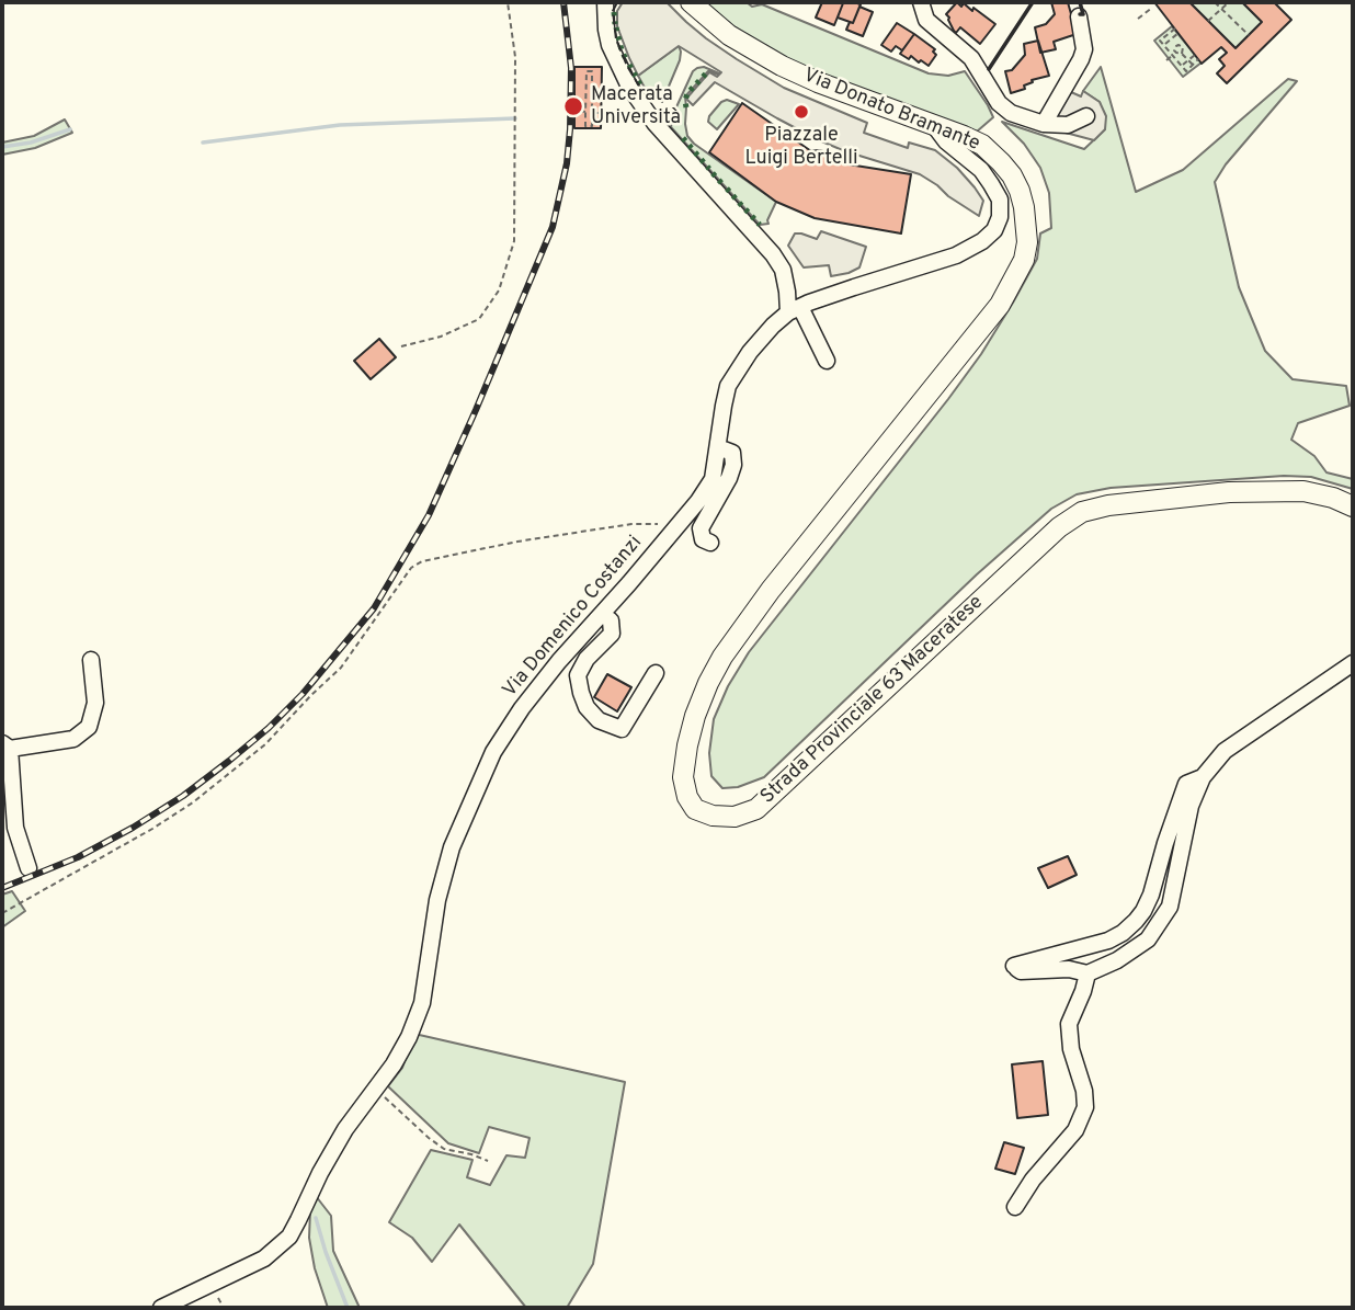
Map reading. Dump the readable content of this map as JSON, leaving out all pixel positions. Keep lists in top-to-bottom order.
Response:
{
  "streets": {
    "main road": ["Via Donato Bramante", "Strada Provinciale 63 Maceratese"],
    "street": ["Via Domenico Costanzi"]
  },
  "crossings": [
    ["Via Donato Bramante", "Via Domenico Costanzi"],
    ["Via Donato Bramante", "Strada Provinciale 63 Maceratese"]
  ],
  "places": ["Macerata Università", "Piazzale Luigi Bertelli"]
}
